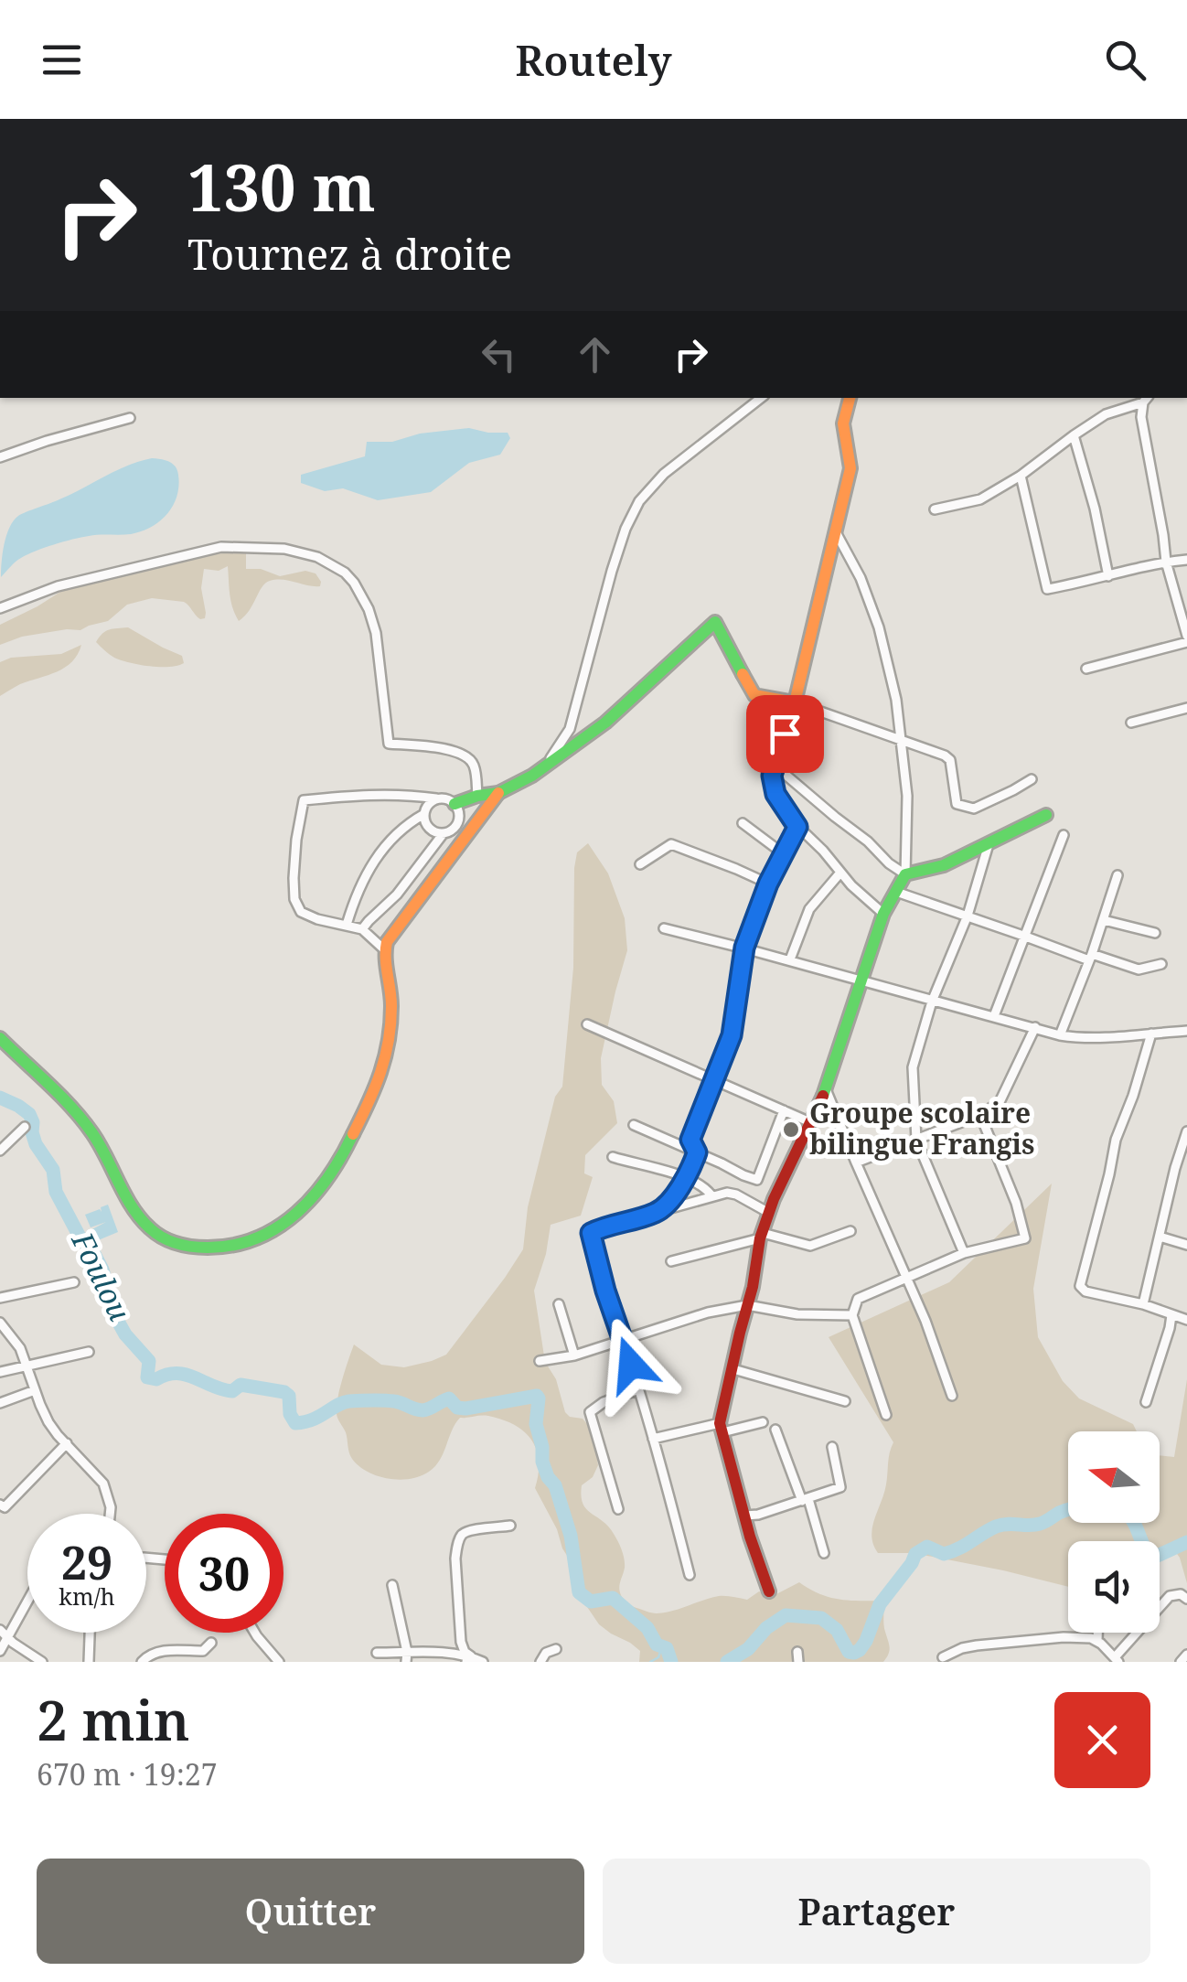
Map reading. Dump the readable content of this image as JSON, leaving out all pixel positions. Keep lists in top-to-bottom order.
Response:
{
  "water": ["Foulou"],
  "places": ["Groupe scolaire bilingue Frangis"],
  "north": "left",
  "page": {
    "header": "Routely",
    "turn": ["130 m", "Tournez à droite"],
    "speed": "29 km/h",
    "limit": "30",
    "heading": ["2 min", "670 m · 19:27"],
    "buttons": ["Quitter", "Partager"]
  }
}
